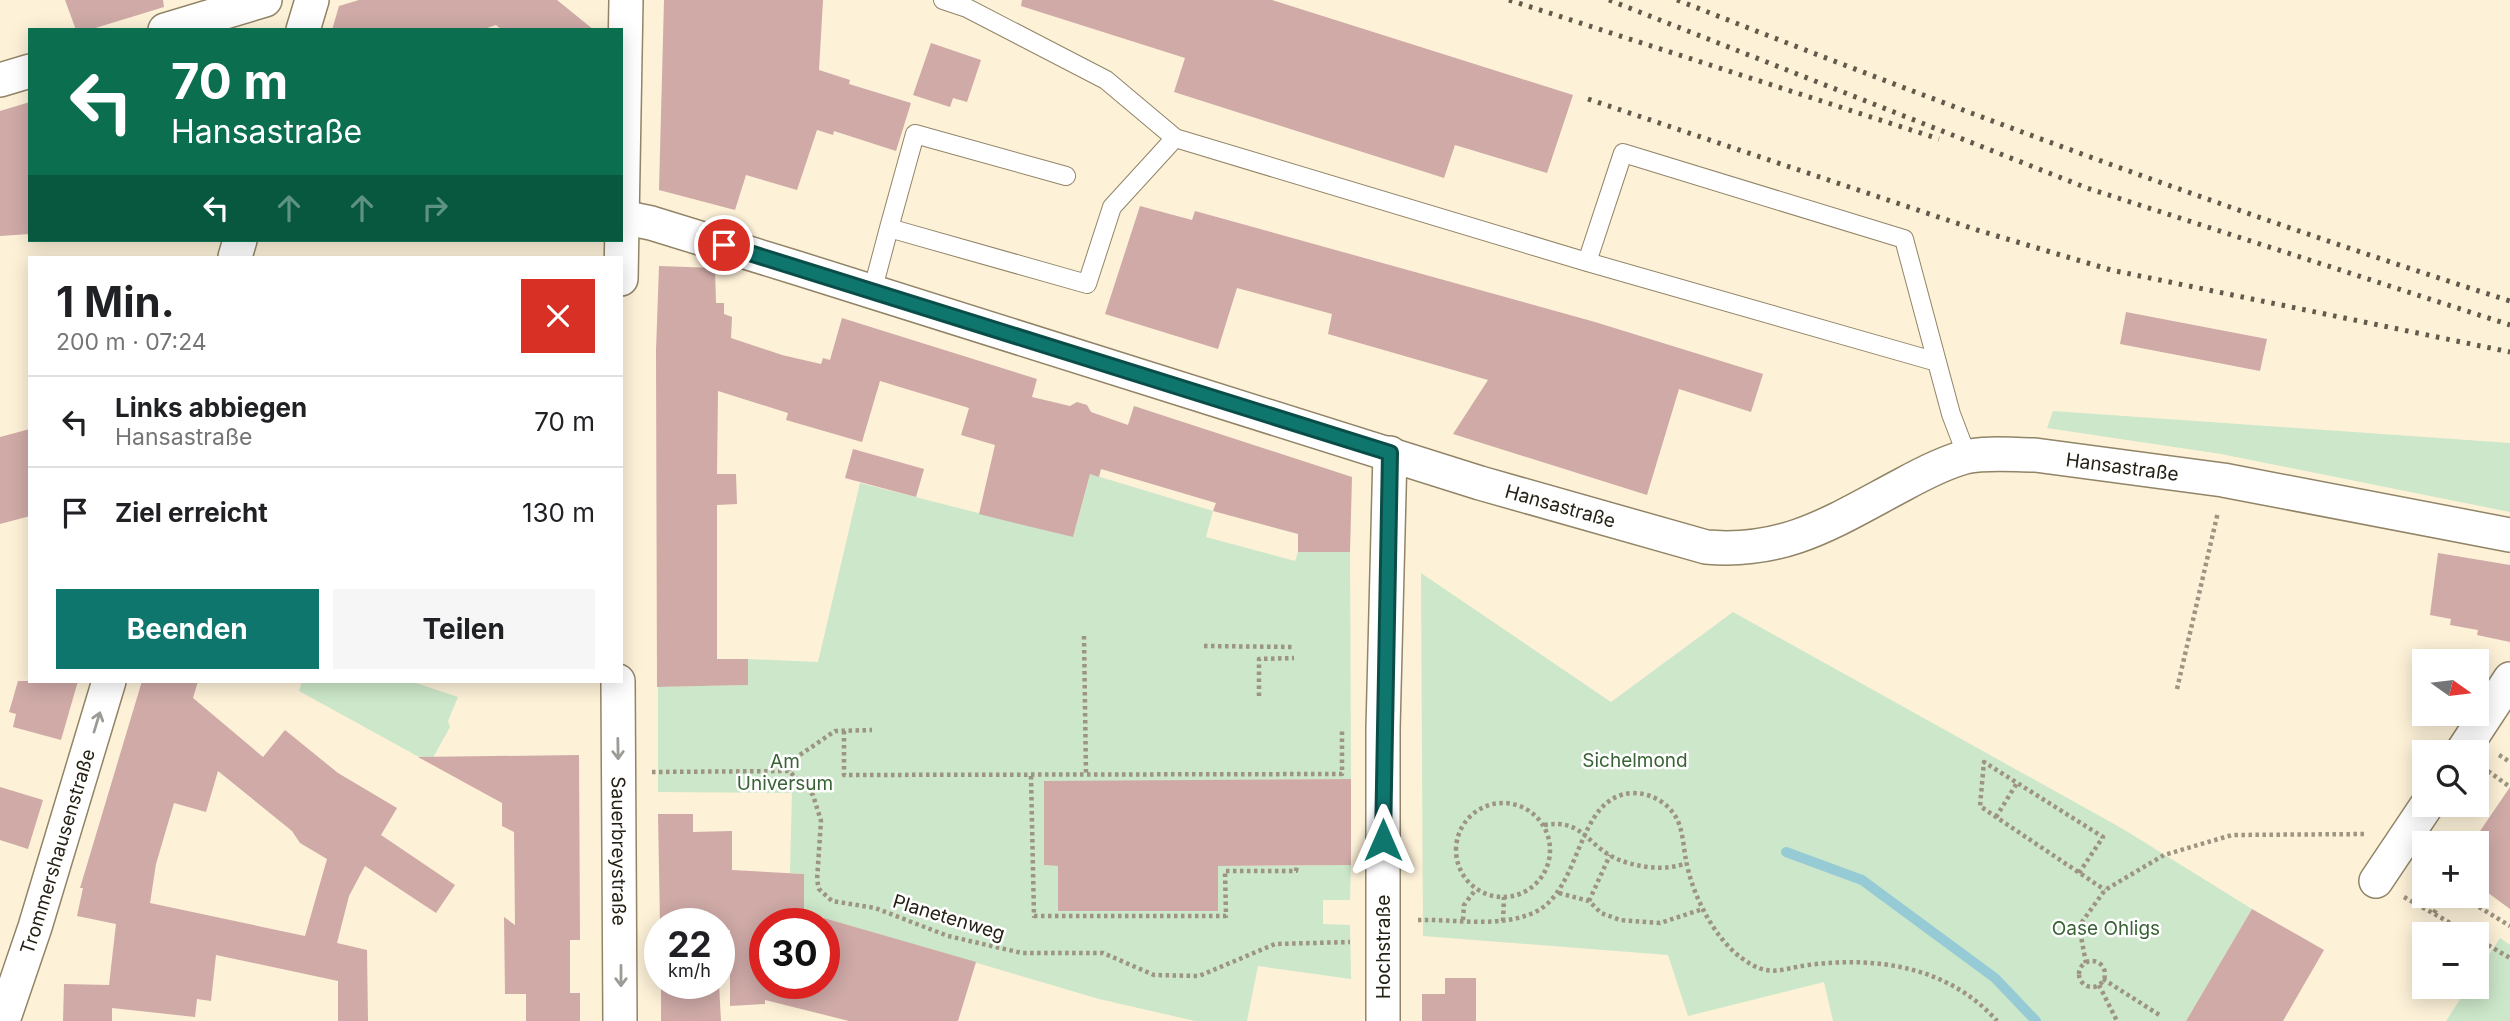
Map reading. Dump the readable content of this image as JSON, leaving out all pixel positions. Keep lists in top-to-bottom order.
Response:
{
  "streets": {
    "street": [
      "Hansastraße",
      "Trommershausenstraße",
      "Sauerbreystraße",
      "Hochstraße"
    ],
    "path": ["Planetenweg"]
  },
  "crossings": [
    ["Hansastraße", "Hochstraße"],
    ["Planetenweg", "Hochstraße"]
  ],
  "one_way": ["Trommershausenstraße", "Sauerbreystraße"],
  "parks": ["Sichelmond", "Am Universum", "Oase Ohligs"],
  "north": "right",
  "page": {
    "turn": ["70 m", "Hansastraße"],
    "heading": ["1 Min.", "200 m · 07:24"],
    "list": [
      {
        "name": "Links abbiegen",
        "note": "Hansastraße",
        "value": "70 m"
      },
      {
        "name": "Ziel erreicht",
        "value": "130 m"
      }
    ],
    "buttons": ["Beenden", "Teilen"],
    "map_buttons": ["+", "−"],
    "speed": "22 km/h",
    "limit": "30"
  }
}
